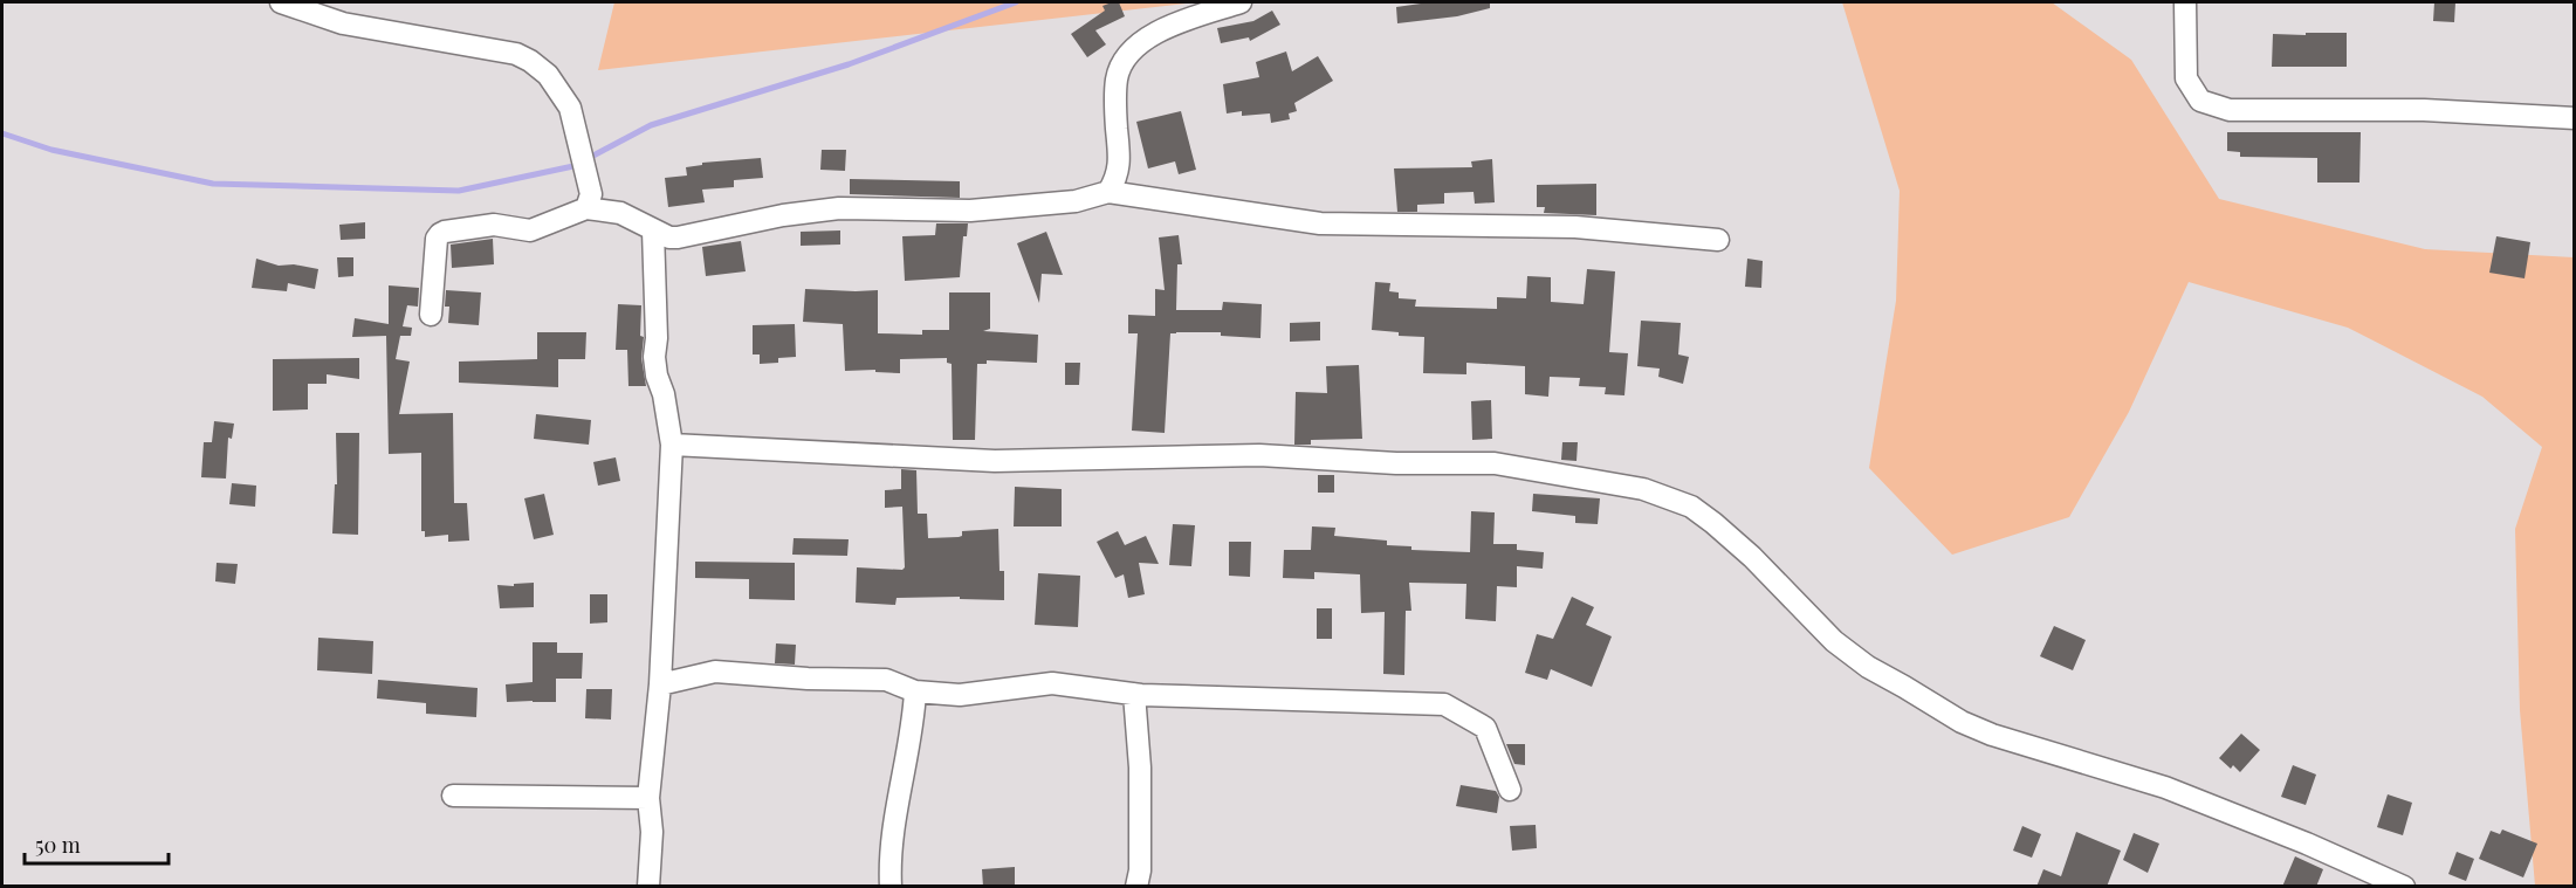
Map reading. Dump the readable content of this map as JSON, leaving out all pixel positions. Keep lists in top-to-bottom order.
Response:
{
  "scale_bar": "50 m"
}
